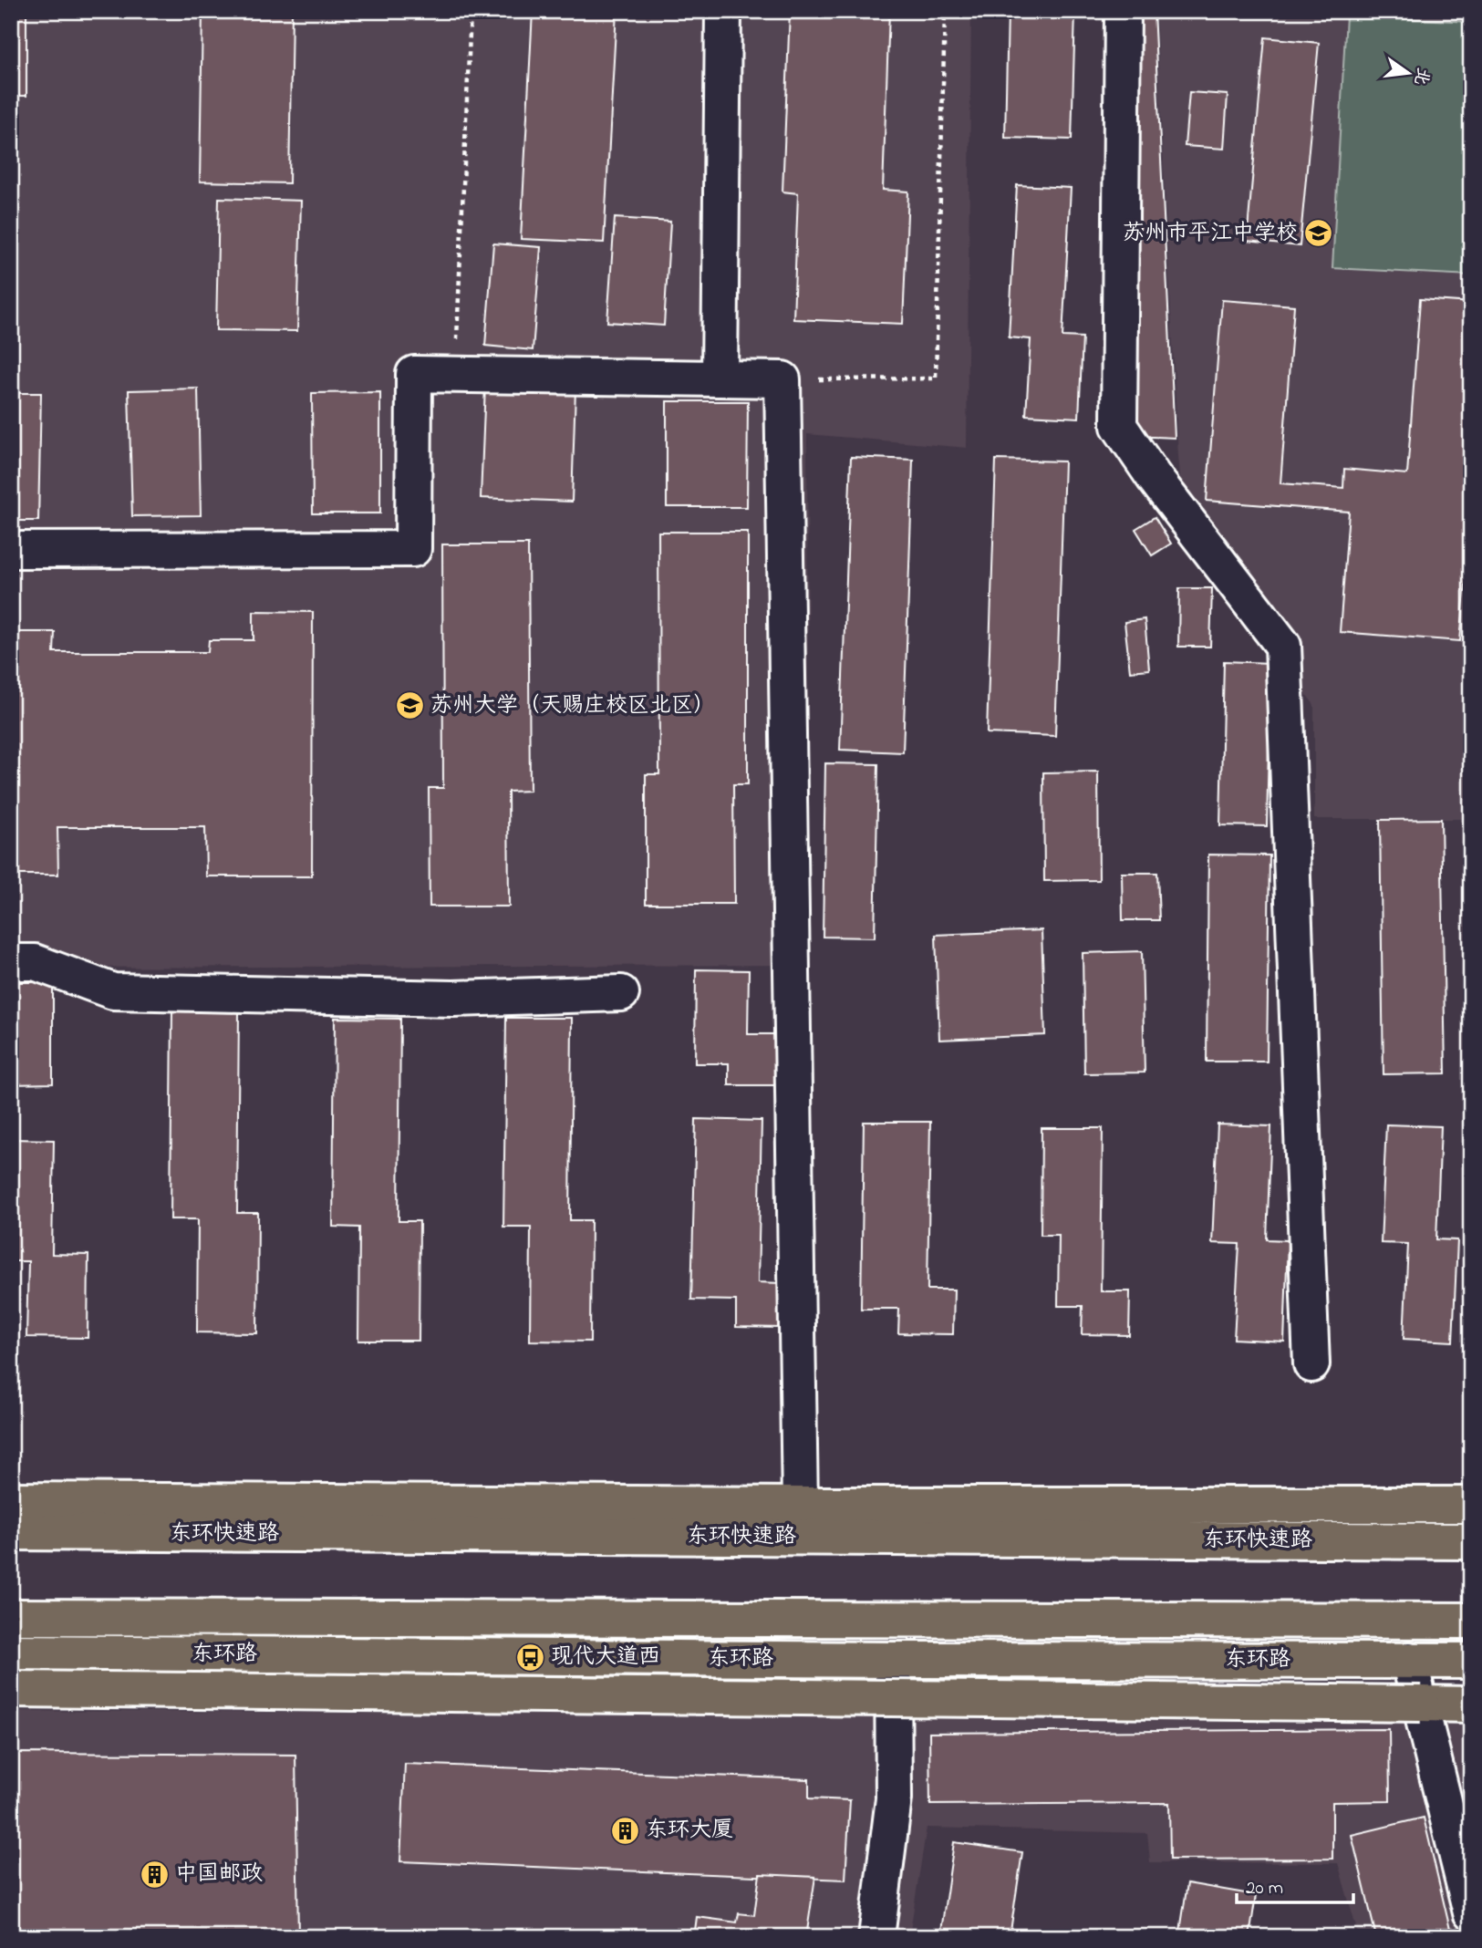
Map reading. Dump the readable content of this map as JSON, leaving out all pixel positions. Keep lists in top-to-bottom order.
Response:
{
  "streets": {
    "main road": ["东环快速路", "东环路"]
  },
  "places": {
    "school or university": ["苏州市平江中学校", "苏州大学（天赐庄校区北区）"],
    "bus stop": ["现代大道西"],
    "building": ["东环大厦", "中国邮政"]
  },
  "scale_bar": "20 m",
  "north": "right"
}
